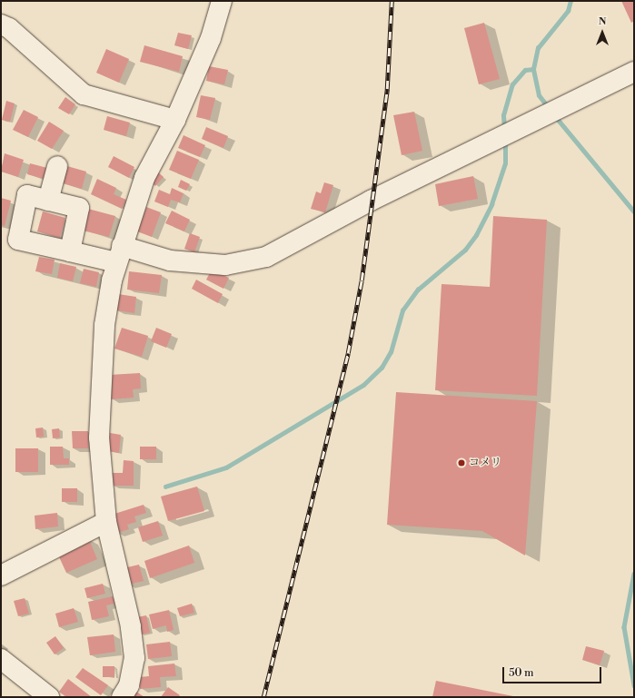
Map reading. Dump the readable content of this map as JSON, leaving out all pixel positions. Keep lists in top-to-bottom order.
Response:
{
  "places": ["コメリ"],
  "scale_bar": "50 m",
  "north": "top"
}
